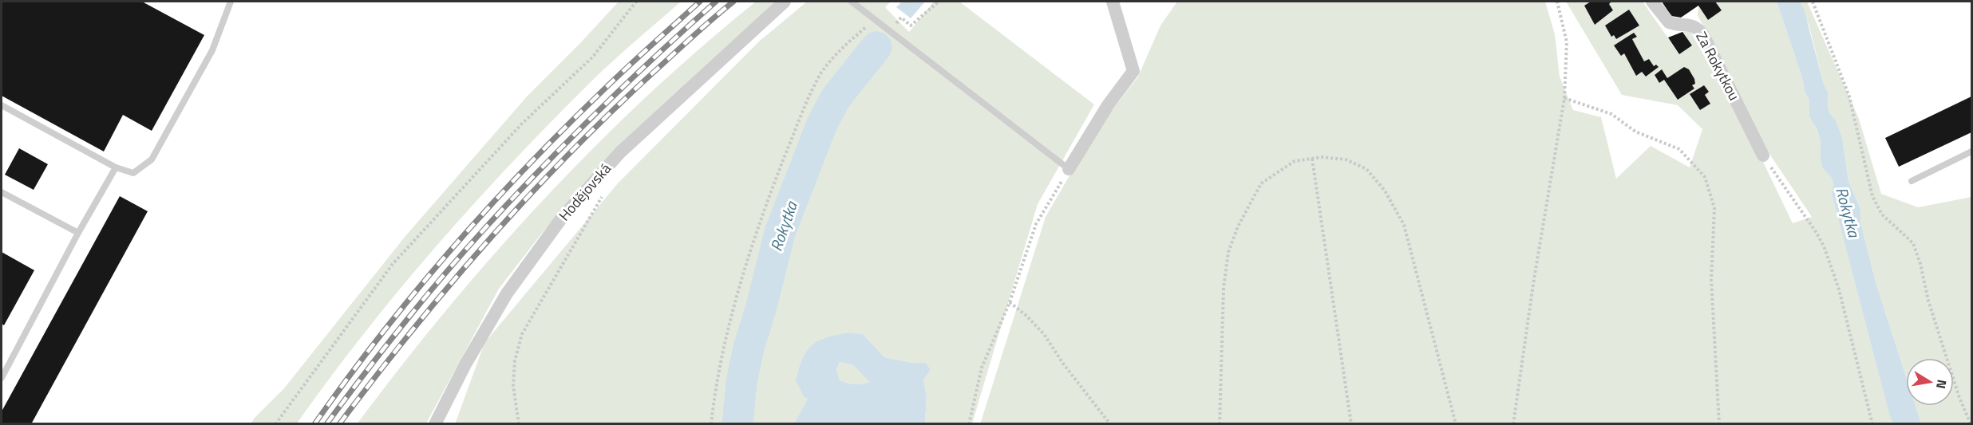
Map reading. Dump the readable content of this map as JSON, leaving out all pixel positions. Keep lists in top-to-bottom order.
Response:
{
  "streets": {
    "street": ["Za Rokytkou", "Hodějovská"]
  },
  "water": ["Rokytka"],
  "north": "right"
}
